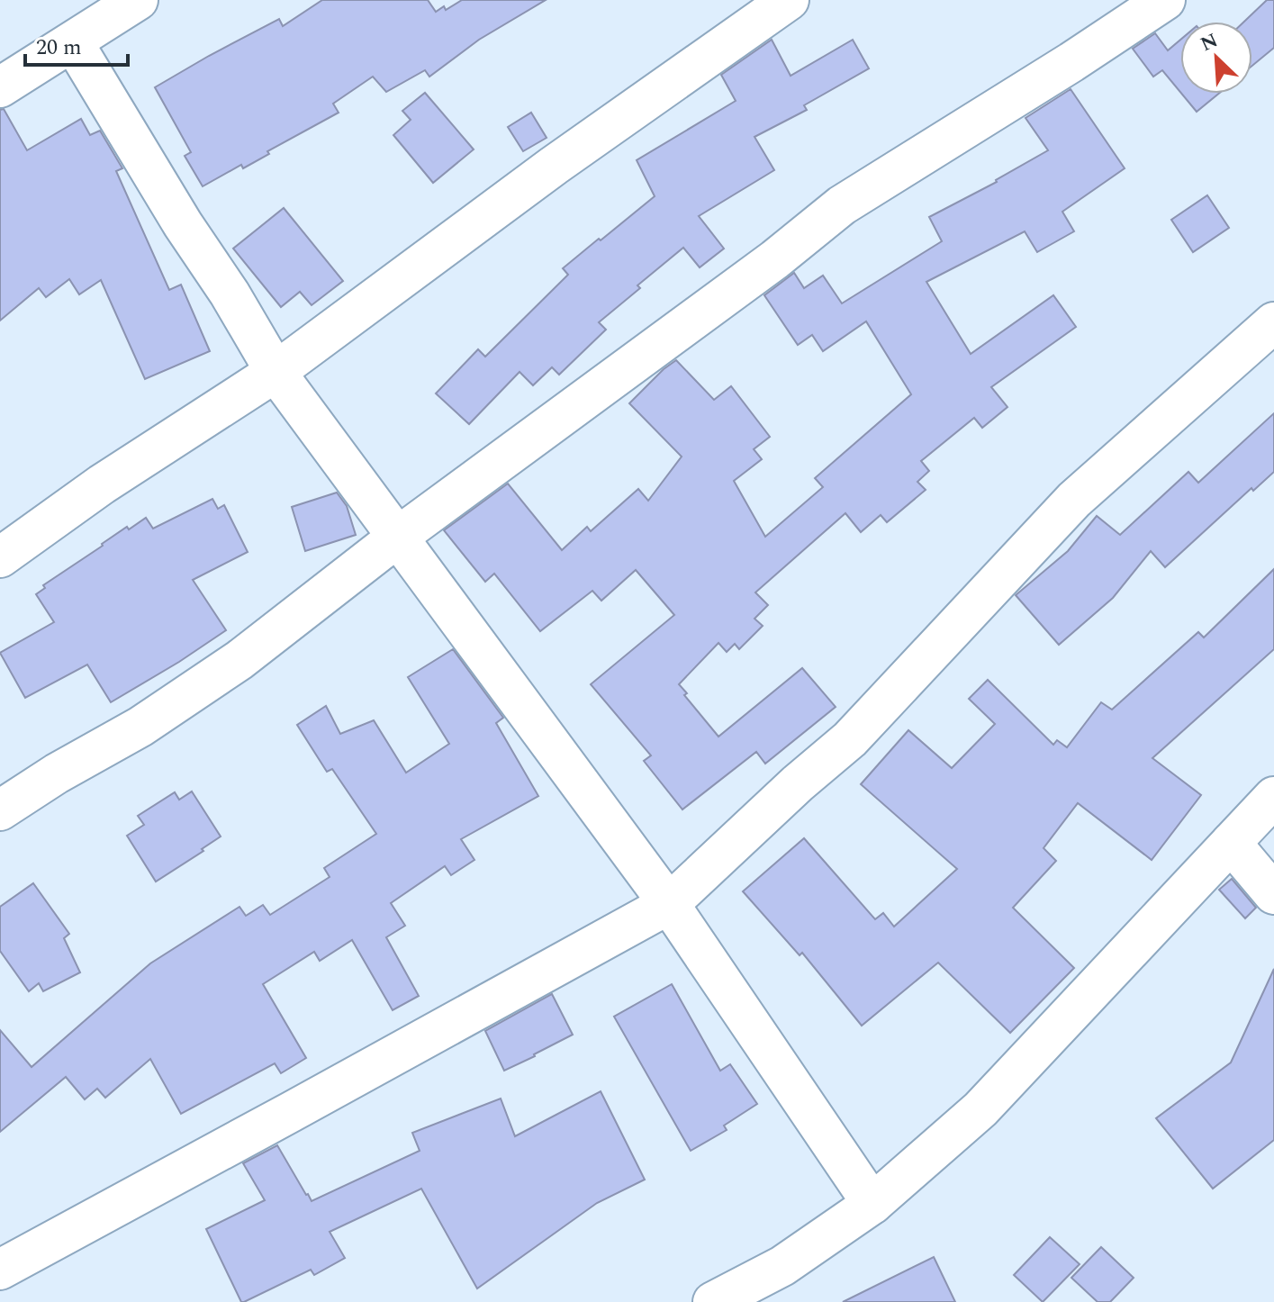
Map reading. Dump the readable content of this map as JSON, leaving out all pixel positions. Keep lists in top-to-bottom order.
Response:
{
  "scale_bar": "20 m",
  "north": "top left"
}
